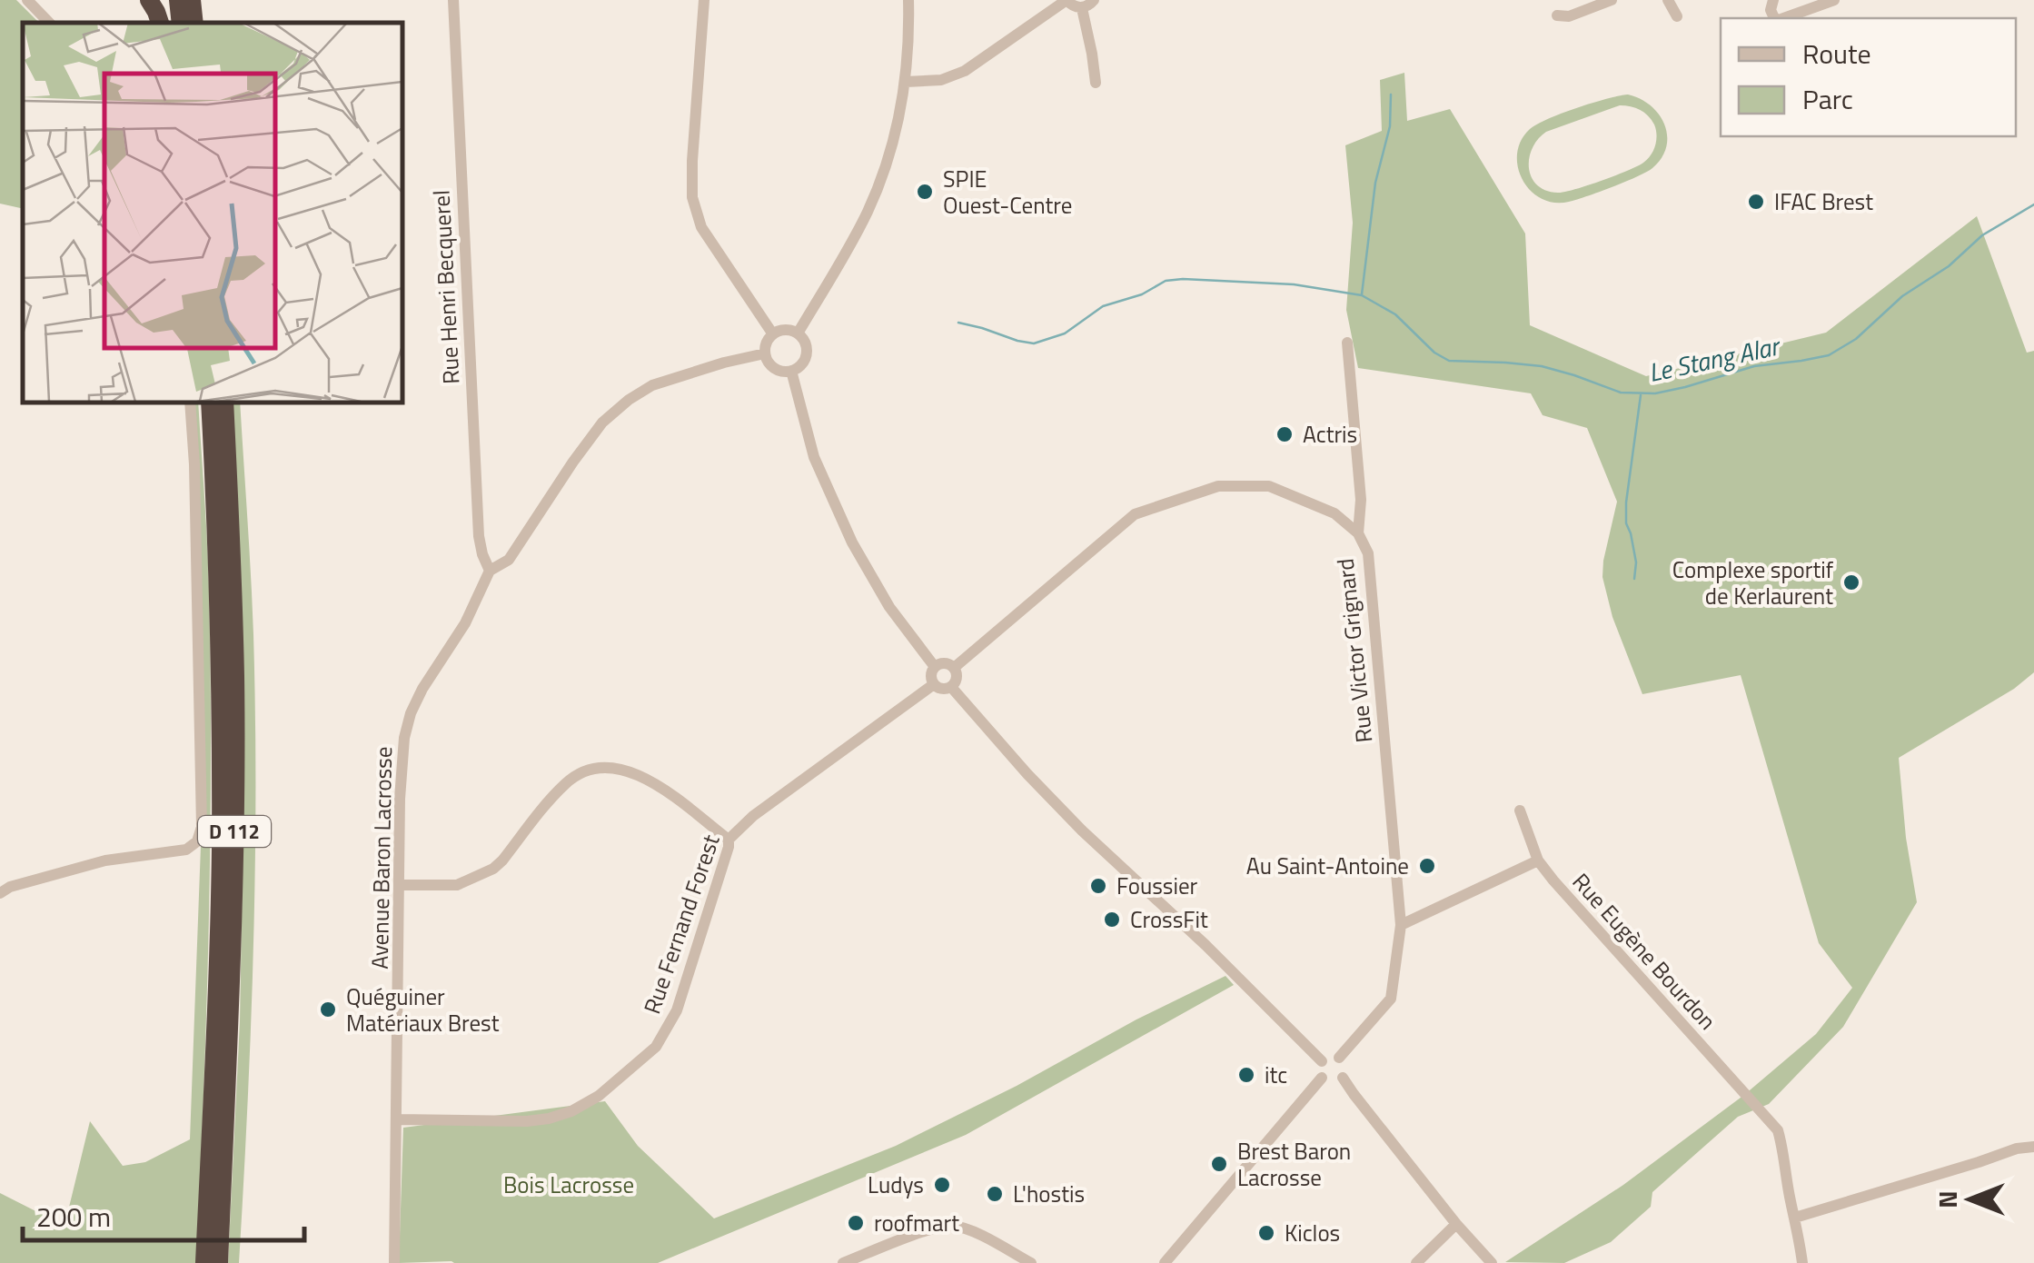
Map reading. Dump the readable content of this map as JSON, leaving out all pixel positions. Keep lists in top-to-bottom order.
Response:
{
  "streets": {
    "highway": ["D 112"],
    "street": [
      "Rue Henri Becquerel",
      "Rue Victor Grignard",
      "Avenue Baron Lacrosse",
      "Rue Fernand Forest",
      "Rue Eugène Bourdon"
    ]
  },
  "crossings": [
    ["Rue Henri Becquerel", "Avenue Baron Lacrosse"],
    ["Rue Victor Grignard", "Rue Fernand Forest"],
    ["Avenue Baron Lacrosse", "Rue Fernand Forest"]
  ],
  "water": ["Le Stang Alar"],
  "parks": ["Bois Lacrosse"],
  "places": [
    "SPIE Ouest-Centre",
    "IFAC Brest",
    "Actris",
    "Complexe sportif de Kerlaurent",
    "Au Saint-Antoine",
    "Foussier",
    "CrossFit",
    "Quéguiner Matériaux Brest",
    "itc",
    "Brest Baron Lacrosse",
    "Ludys",
    "L'hostis",
    "roofmart",
    "Kiclos"
  ],
  "legend": ["Route", "Parc"],
  "scale_bar": "200 m",
  "north": "left"
}
